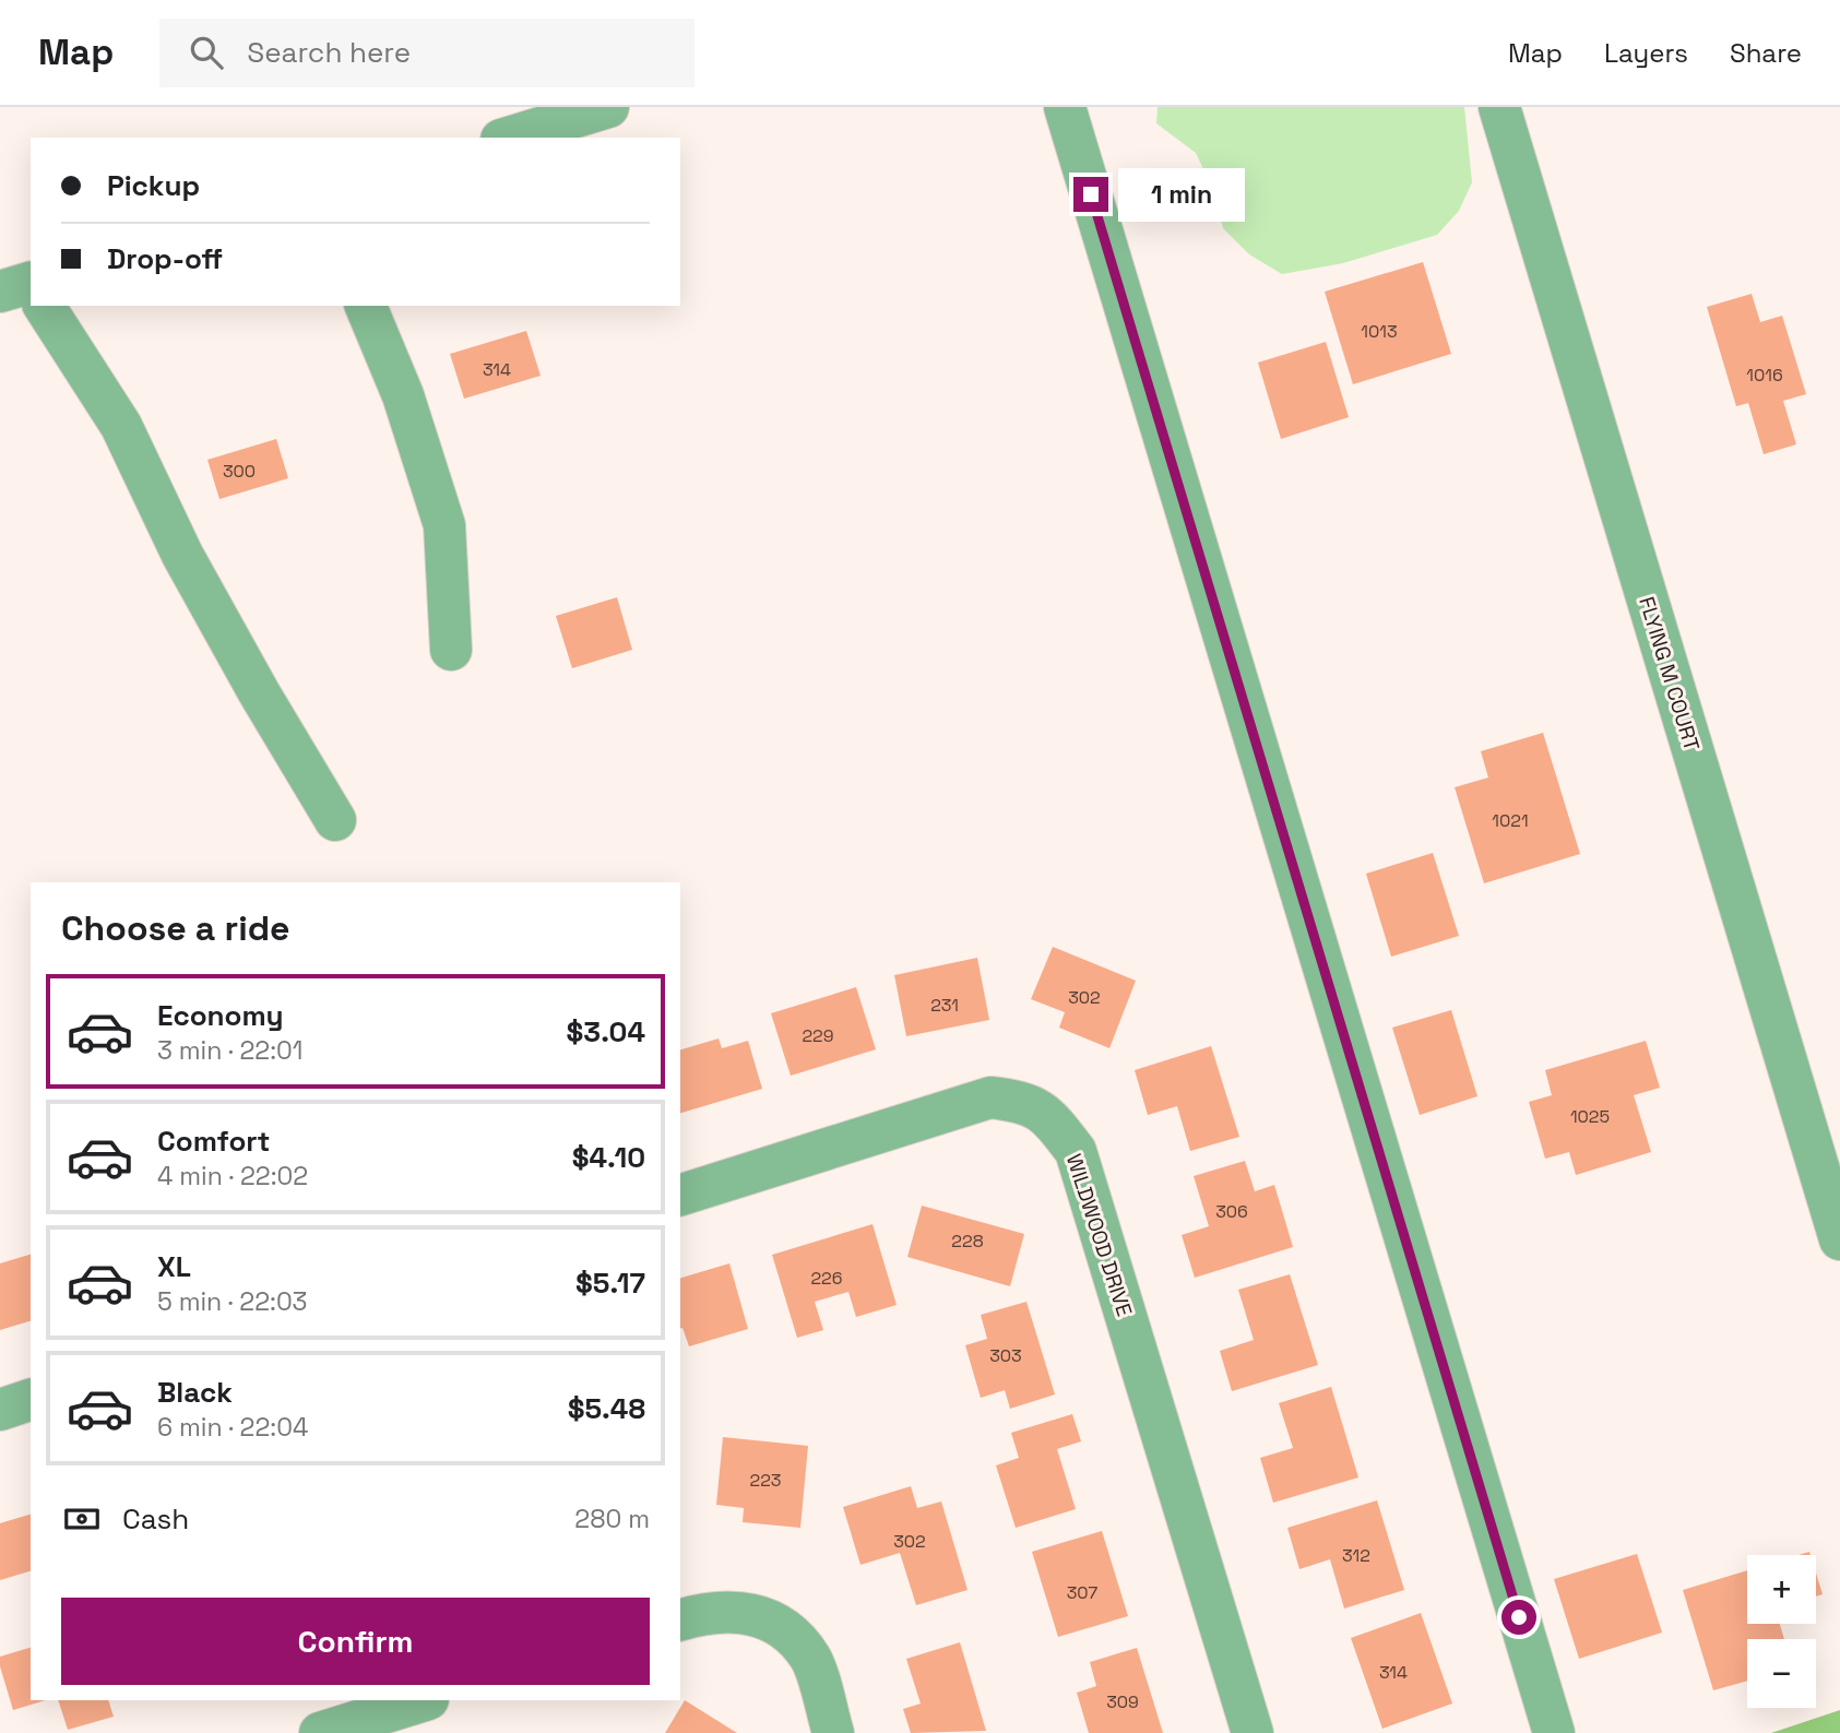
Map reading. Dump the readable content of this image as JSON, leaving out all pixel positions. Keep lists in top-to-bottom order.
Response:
{
  "streets": {
    "street": ["FLYING M COURT", "WILDWOOD DRIVE"]
  },
  "house_numbers": [
    "1013",
    "314",
    "1016",
    "300",
    "1021",
    "302",
    "231",
    "229",
    "1025",
    "306",
    "228",
    "226",
    "303",
    "223",
    "302",
    "312",
    "307",
    "314",
    "309"
  ],
  "page": {
    "header": "Map",
    "search": "Search here",
    "nav": ["Map", "Layers", "Share"],
    "banner": ["Pickup", "Drop-off"],
    "bubble": "1 min",
    "heading": "Choose a ride",
    "list": [
      {
        "name": "Economy",
        "note": "3 min · 22:01",
        "value": "$3.04"
      },
      {
        "name": "Comfort",
        "note": "4 min · 22:02",
        "value": "$4.10"
      },
      {
        "name": "XL",
        "note": "5 min · 22:03",
        "value": "$5.17"
      },
      {
        "name": "Black",
        "note": "6 min · 22:04",
        "value": "$5.48"
      }
    ],
    "pay": ["Cash", "280 m"],
    "map_buttons": ["+", "−"],
    "buttons": "Confirm"
  }
}
